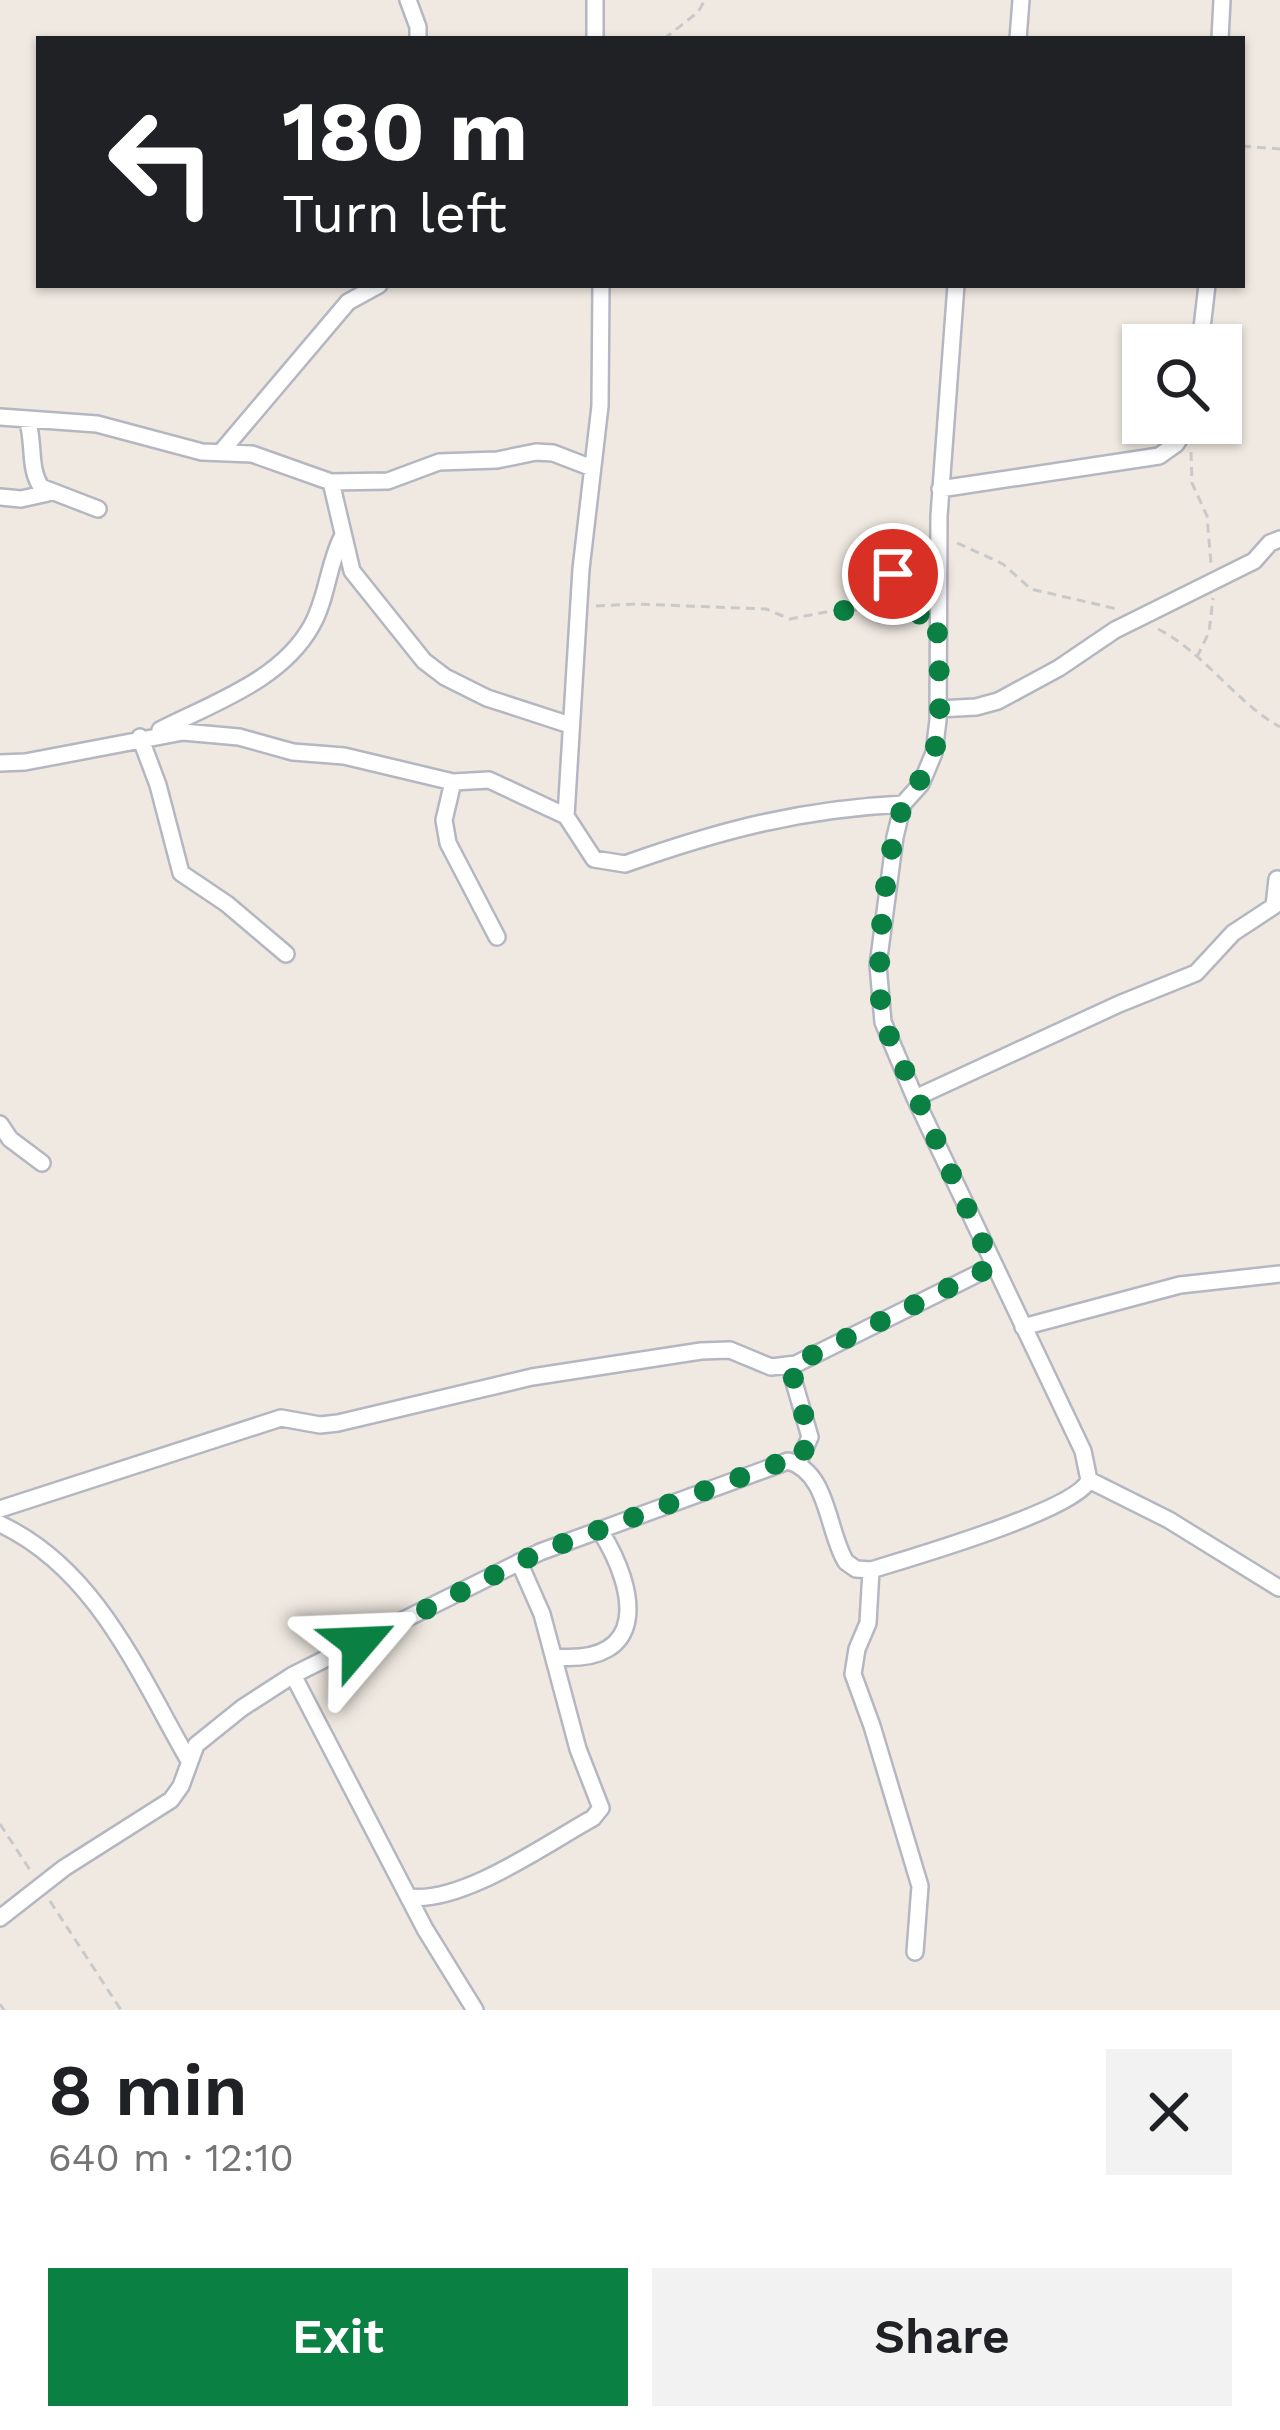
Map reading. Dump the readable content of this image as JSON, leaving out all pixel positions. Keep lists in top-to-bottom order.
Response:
{
  "page": {
    "turn": ["180 m", "Turn left"],
    "heading": ["8 min", "640 m · 12:10"],
    "buttons": ["Exit", "Share"]
  }
}
